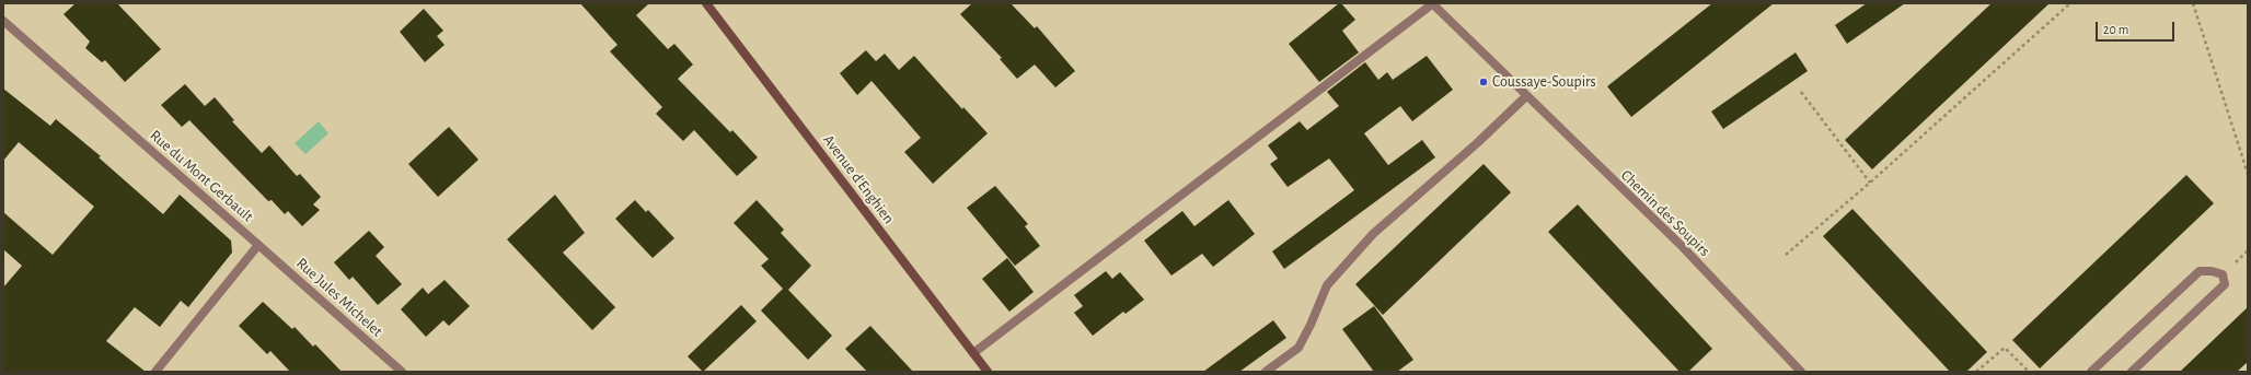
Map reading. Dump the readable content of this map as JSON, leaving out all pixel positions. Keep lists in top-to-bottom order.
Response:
{
  "streets": {
    "main road": ["Avenue d'Enghien"],
    "street": ["Rue du Mont Gerbault", "Chemin des Soupirs", "Rue Jules Michelet"]
  },
  "crossings": [
    ["Rue du Mont Gerbault", "Rue Jules Michelet"]
  ],
  "places": ["Coussaye-Soupirs"],
  "scale_bar": "20 m"
}
